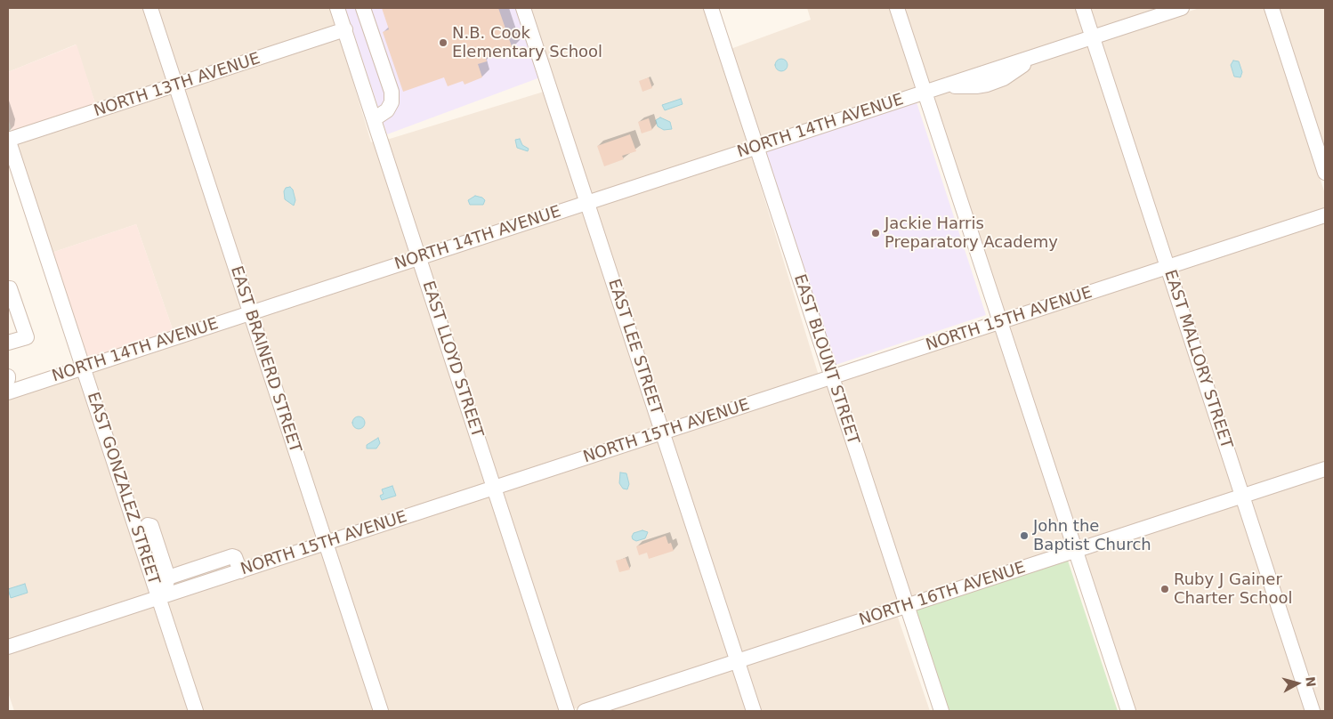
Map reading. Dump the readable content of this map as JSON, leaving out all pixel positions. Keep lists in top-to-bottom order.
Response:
{
  "streets": {
    "street": [
      "NORTH 13TH AVENUE",
      "NORTH 14TH AVENUE",
      "NORTH 15TH AVENUE",
      "EAST LEE STREET",
      "EAST BRAINERD STREET",
      "EAST LLOYD STREET",
      "EAST BLOUNT STREET",
      "EAST MALLORY STREET",
      "EAST GONZALEZ STREET",
      "NORTH 16TH AVENUE"
    ]
  },
  "crossings": [
    ["NORTH 13TH AVENUE", "EAST BRAINERD STREET"],
    ["NORTH 13TH AVENUE", "EAST LLOYD STREET"],
    ["NORTH 13TH AVENUE", "EAST GONZALEZ STREET"],
    ["NORTH 14TH AVENUE", "EAST LEE STREET"],
    ["NORTH 14TH AVENUE", "EAST BRAINERD STREET"],
    ["NORTH 14TH AVENUE", "EAST LLOYD STREET"],
    ["NORTH 14TH AVENUE", "EAST BLOUNT STREET"],
    ["NORTH 14TH AVENUE", "EAST MALLORY STREET"],
    ["NORTH 14TH AVENUE", "EAST GONZALEZ STREET"],
    ["NORTH 15TH AVENUE", "EAST LEE STREET"],
    ["NORTH 15TH AVENUE", "EAST BRAINERD STREET"],
    ["NORTH 15TH AVENUE", "EAST LLOYD STREET"],
    ["NORTH 15TH AVENUE", "EAST BLOUNT STREET"],
    ["NORTH 15TH AVENUE", "EAST MALLORY STREET"],
    ["NORTH 15TH AVENUE", "EAST GONZALEZ STREET"],
    ["EAST LEE STREET", "NORTH 16TH AVENUE"],
    ["EAST BLOUNT STREET", "NORTH 16TH AVENUE"],
    ["EAST MALLORY STREET", "NORTH 16TH AVENUE"]
  ],
  "places": [
    "N.B. Cook Elementary School",
    "Jackie Harris Preparatory Academy",
    "John the Baptist Church",
    "Ruby J Gainer Charter School"
  ],
  "north": "right"
}
